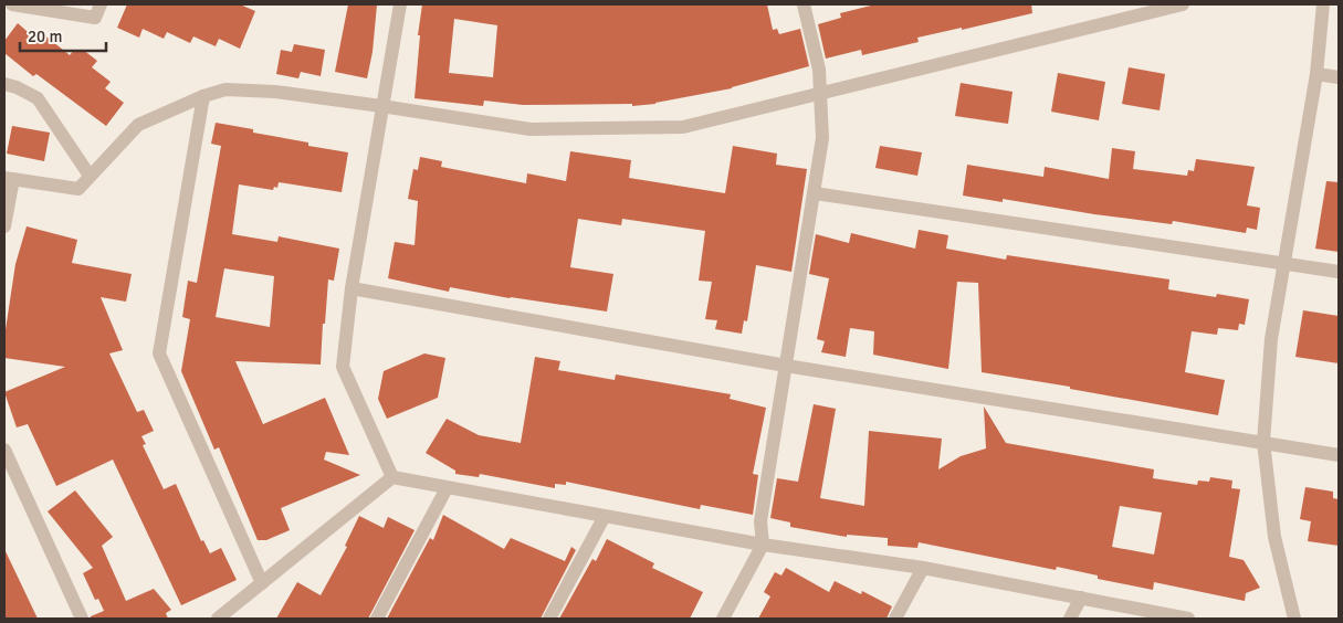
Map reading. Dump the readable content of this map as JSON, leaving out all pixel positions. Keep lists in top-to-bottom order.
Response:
{
  "scale_bar": "20 m"
}
